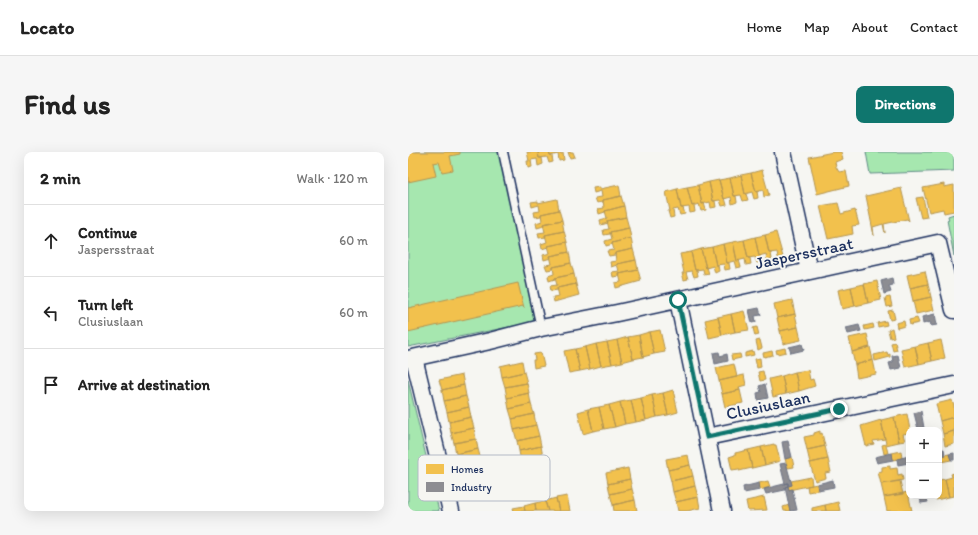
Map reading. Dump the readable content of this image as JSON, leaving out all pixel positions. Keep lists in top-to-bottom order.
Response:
{
  "streets": {
    "street": ["Jaspersstraat", "Clusiuslaan"]
  },
  "legend": ["Homes", "Industry"],
  "page": {
    "header": "Locato",
    "nav": [
      "Home",
      "Map",
      "About",
      "Contact"
    ],
    "buttons": "Directions",
    "title": "Find us",
    "heading": ["2 min", "Walk · 120 m"],
    "list": [
      ["Continue", "Jaspersstraat", "60 m"],
      ["Turn left", "Clusiuslaan", "60 m"],
      "Arrive at destination"
    ],
    "map_buttons": ["+", "−"]
  }
}
